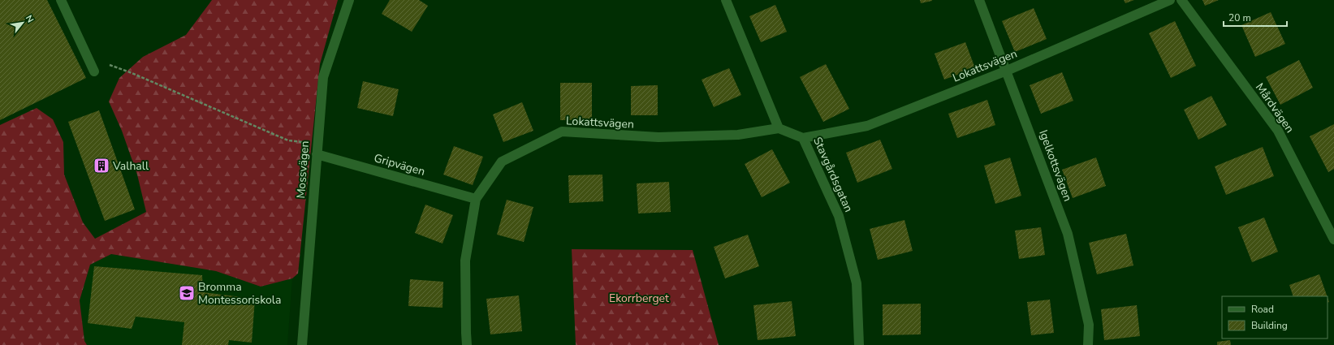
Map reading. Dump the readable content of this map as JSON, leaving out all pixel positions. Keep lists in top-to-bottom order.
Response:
{
  "streets": {
    "street": [
      "Lokattsvägen",
      "Mårdvägen",
      "Gripvägen",
      "Igelkottsvägen",
      "Mossvägen",
      "Stavgårdsgatan"
    ]
  },
  "crossings": [
    ["Lokattsvägen", "Gripvägen"],
    ["Lokattsvägen", "Igelkottsvägen"],
    ["Lokattsvägen", "Stavgårdsgatan"],
    ["Gripvägen", "Mossvägen"]
  ],
  "parks": ["Ekorrberget"],
  "places": {
    "building": ["Valhall"],
    "school or university": ["Bromma Montessoriskola"]
  },
  "legend": ["Road", "Building"],
  "scale_bar": "20 m",
  "north": "top right"
}
